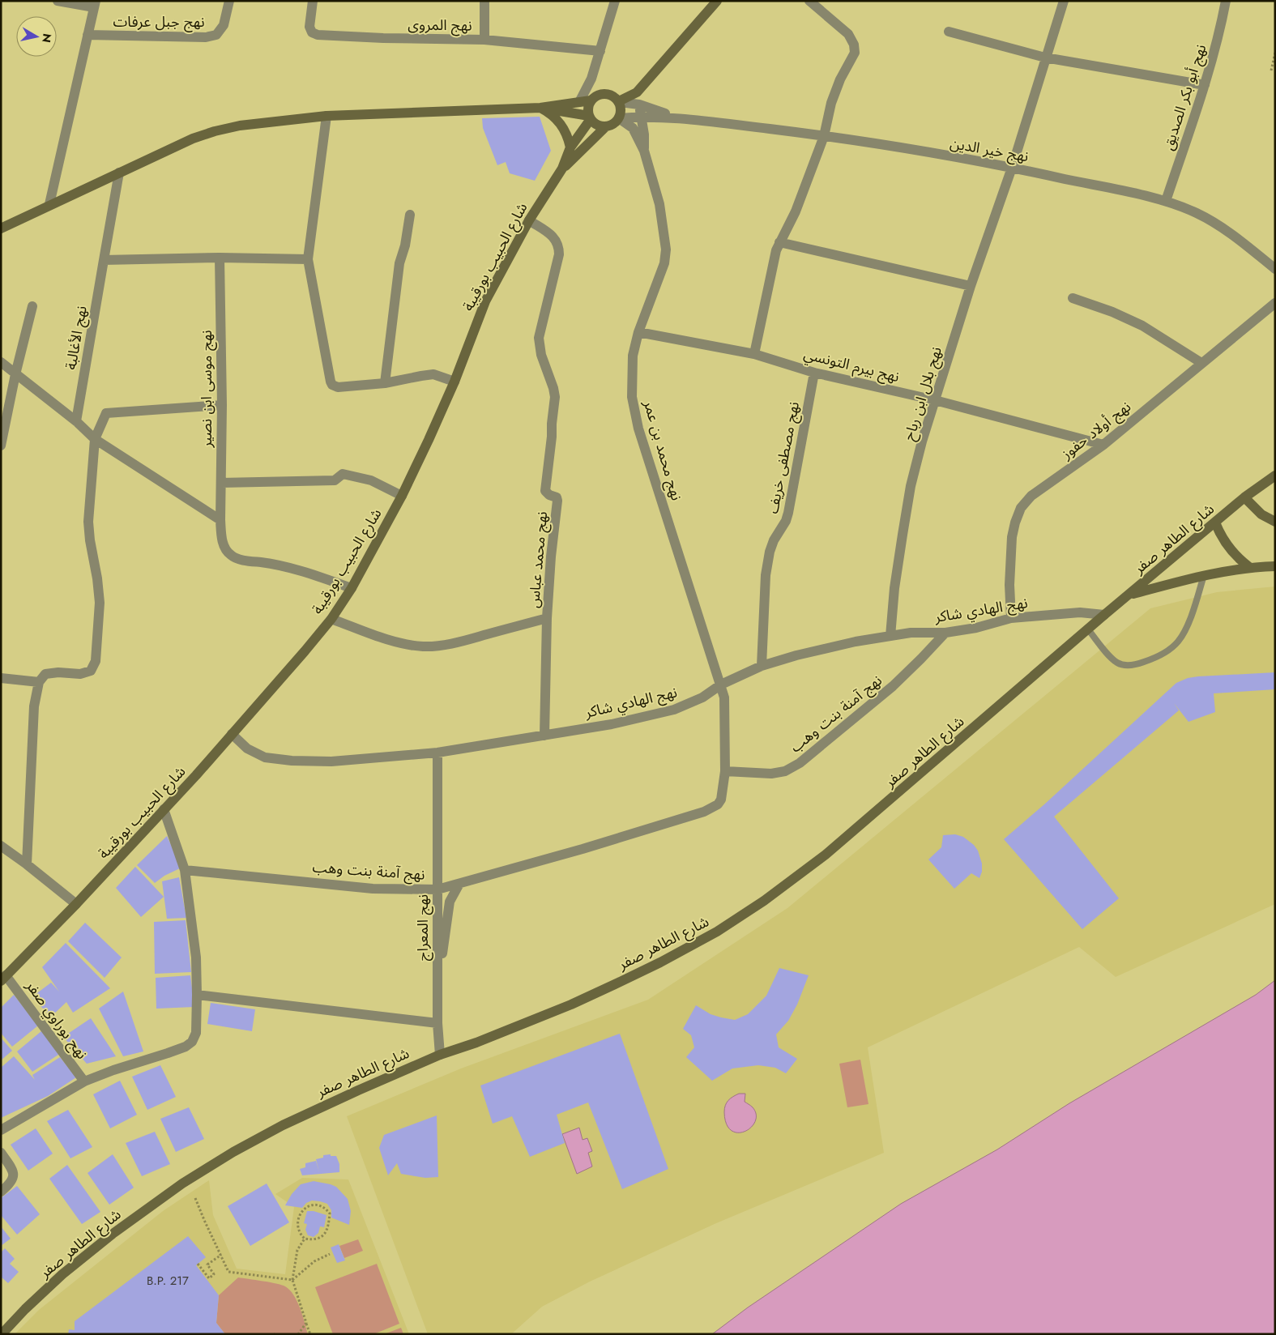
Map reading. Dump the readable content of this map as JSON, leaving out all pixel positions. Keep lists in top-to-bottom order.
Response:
{
  "streets": {
    "main road": ["شارع الحبيب بورقيبة", "شارع الطاهر صفر"],
    "street": [
      "نهج جبل عرفات",
      "نهج المروى",
      "نهج أبو بكر الصديق",
      "نهج خير الدين",
      "نهج الأغالبة",
      "نهج بيرم التونسي",
      "نهج موسى ابن نصير",
      "نهج بلال ابن رباح",
      "نهج أولاد حفوز",
      "نهج محمد بن عمر",
      "نهج مصطفى خريف",
      "نهج محمد عباس",
      "نهج الهادي شاكر",
      "نهج آمنة بنت وهب",
      "نهج المعراج",
      "نهج بوراوي صفر"
    ]
  },
  "crossings": [
    ["نهج أبو بكر الصديق", "نهج خير الدين"],
    ["نهج خير الدين", "شارع الحبيب بورقيبة"],
    ["نهج خير الدين", "نهج بلال ابن رباح"],
    ["نهج خير الدين", "نهج محمد بن عمر"],
    ["شارع الحبيب بورقيبة", "نهج موسى ابن نصير"],
    ["شارع الحبيب بورقيبة", "نهج محمد بن عمر"],
    ["شارع الحبيب بورقيبة", "نهج محمد عباس"],
    ["شارع الحبيب بورقيبة", "نهج الهادي شاكر"],
    ["شارع الحبيب بورقيبة", "نهج بوراوي صفر"],
    ["نهج بيرم التونسي", "نهج بلال ابن رباح"],
    ["نهج بيرم التونسي", "نهج أولاد حفوز"],
    ["نهج بيرم التونسي", "نهج محمد بن عمر"],
    ["نهج بيرم التونسي", "نهج مصطفى خريف"],
    ["نهج بلال ابن رباح", "نهج الهادي شاكر"],
    ["نهج أولاد حفوز", "نهج الهادي شاكر"],
    ["نهج محمد بن عمر", "نهج الهادي شاكر"],
    ["نهج محمد بن عمر", "نهج آمنة بنت وهب"],
    ["نهج مصطفى خريف", "نهج الهادي شاكر"],
    ["شارع الطاهر صفر", "نهج الهادي شاكر"],
    ["شارع الطاهر صفر", "نهج المعراج"],
    ["نهج محمد عباس", "نهج الهادي شاكر"],
    ["نهج الهادي شاكر", "نهج آمنة بنت وهب"],
    ["نهج الهادي شاكر", "نهج المعراج"],
    ["نهج آمنة بنت وهب", "نهج المعراج"]
  ],
  "house_numbers": ["B.P. 217"],
  "north": "right"
}
